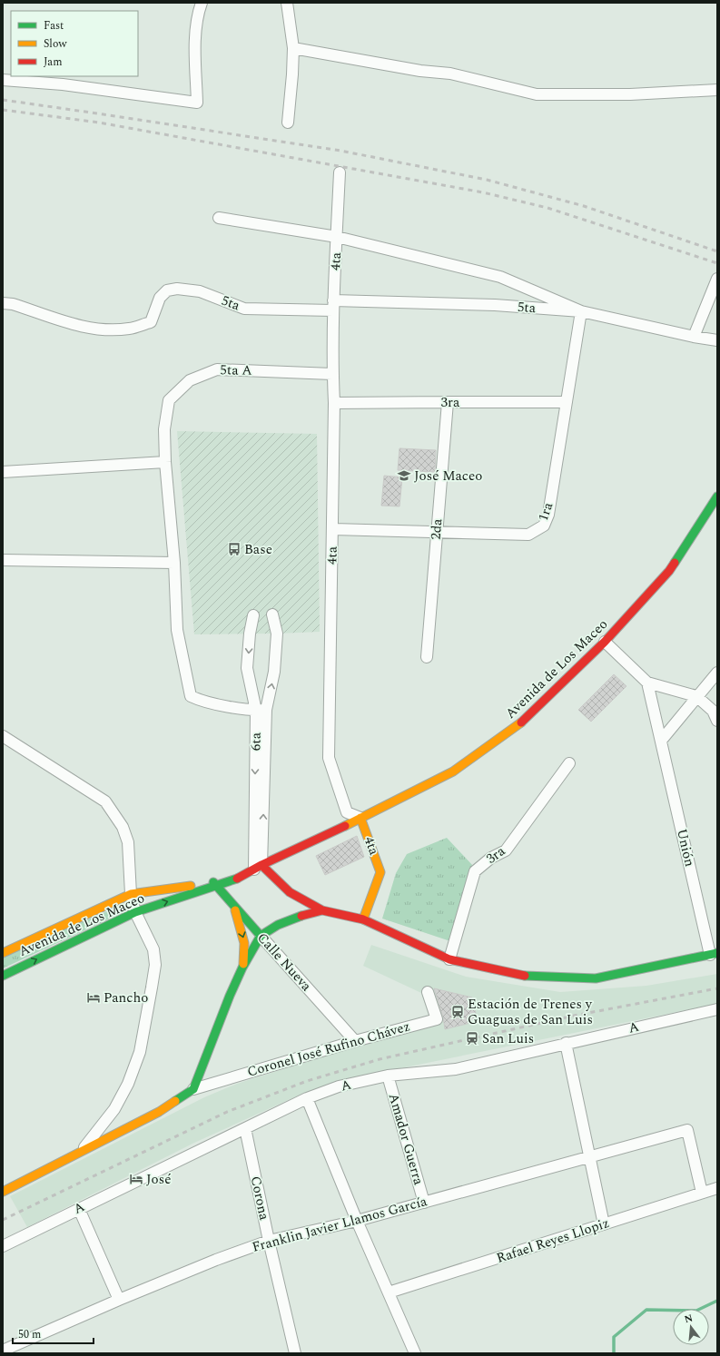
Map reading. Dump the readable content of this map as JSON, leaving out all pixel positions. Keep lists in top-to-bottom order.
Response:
{
  "streets": {
    "street": [
      "4ta",
      "5ta",
      "5ta A",
      "3ra",
      "1ra",
      "2da",
      "Avenida de Los Maceo",
      "6ta",
      "Unión",
      "Calle Nueva",
      "A",
      "Coronel José Rufino Chávez",
      "Amador Guerra",
      "Corona",
      "Franklin Javier Llamos García",
      "Rafael Reyes Llopiz"
    ]
  },
  "crossings": [
    ["4ta", "5ta"],
    ["4ta", "5ta A"],
    ["4ta", "3ra"],
    ["4ta", "1ra"],
    ["4ta", "Avenida de Los Maceo"],
    ["5ta", "1ra"],
    ["5ta A", "6ta"],
    ["3ra", "1ra"],
    ["3ra", "2da"],
    ["1ra", "2da"],
    ["Avenida de Los Maceo", "6ta"],
    ["Avenida de Los Maceo", "Calle Nueva"],
    ["Calle Nueva", "Coronel José Rufino Chávez"],
    ["A", "Amador Guerra"],
    ["A", "Corona"],
    ["Amador Guerra", "Franklin Javier Llamos García"],
    ["Corona", "Franklin Javier Llamos García"],
    ["Franklin Javier Llamos García", "Rafael Reyes Llopiz"]
  ],
  "places": {
    "school or university": ["José Maceo"],
    "bus stop": ["Base"],
    "hotel": ["Pancho", "José"],
    "station": ["Estación de Trenes y Guaguas de San Luis", "San Luis"]
  },
  "legend": ["Fast", "Slow", "Jam"],
  "scale_bar": "50 m",
  "north": "top"
}
